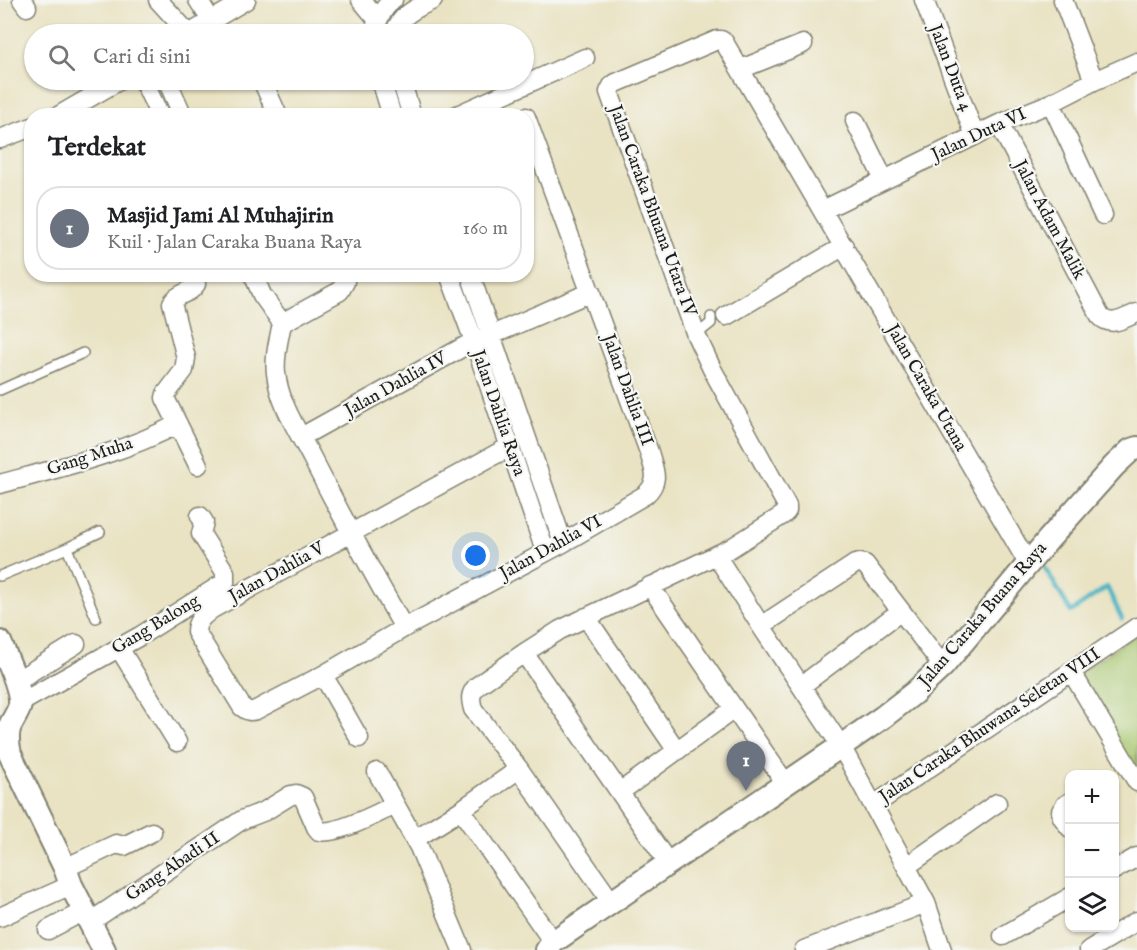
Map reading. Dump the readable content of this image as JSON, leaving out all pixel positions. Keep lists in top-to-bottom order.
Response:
{
  "streets": {
    "street": [
      "Jalan Duta 4",
      "Jalan Duta VI",
      "Jalan Caraka Bhuana Utara IV",
      "Jalan Adam Malik",
      "Jalan Dahlia IV",
      "Jalan Caraka Utana",
      "Jalan Dahlia III",
      "Jalan Dahlia Raya",
      "Gang Muha",
      "Jalan Dahlia VI",
      "Jalan Dahlia V",
      "Jalan Caraka Buana Raya",
      "Gang Balong",
      "Jalan Caraka Bhuwana Seletan VIII",
      "Gang Abadi II"
    ]
  },
  "crossings": [
    ["Jalan Duta 4", "Jalan Duta VI"],
    ["Jalan Duta VI", "Jalan Caraka Bhuana Utara IV"],
    ["Jalan Duta VI", "Jalan Adam Malik"],
    ["Jalan Duta VI", "Jalan Caraka Utana"],
    ["Jalan Caraka Bhuana Utara IV", "Jalan Caraka Utana"],
    ["Jalan Dahlia IV", "Jalan Dahlia Raya"],
    ["Jalan Caraka Utana", "Jalan Caraka Buana Raya"],
    ["Jalan Dahlia III", "Jalan Dahlia VI"],
    ["Jalan Dahlia Raya", "Jalan Dahlia VI"],
    ["Jalan Dahlia VI", "Jalan Dahlia V"]
  ],
  "page": {
    "search": "Cari di sini",
    "heading": "Terdekat",
    "list": [
      {
        "mark": "1",
        "name": "Masjid Jami Al Muhajirin",
        "note": "Kuil · Jalan Caraka Buana Raya",
        "value": "160 m"
      }
    ],
    "pins": "1",
    "map_buttons": ["+", "−"]
  }
}
